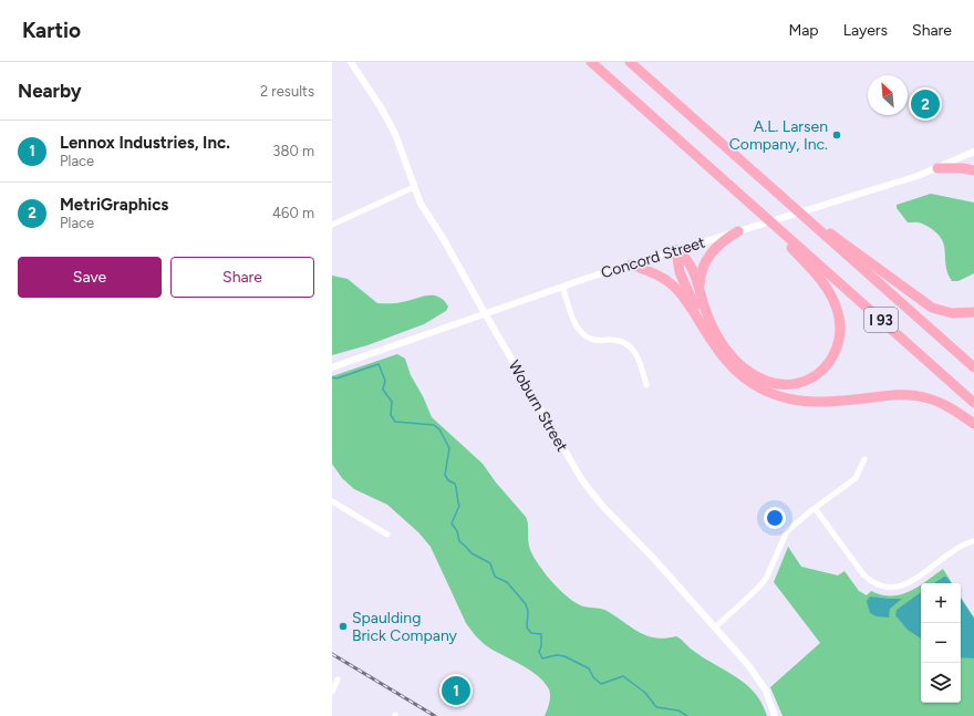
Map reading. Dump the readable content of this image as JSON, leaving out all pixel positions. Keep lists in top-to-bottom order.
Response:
{
  "streets": {
    "highway": ["I 93"],
    "street": ["Concord Street", "Woburn Street"]
  },
  "crossings": [
    ["Concord Street", "Woburn Street"]
  ],
  "places": ["A.L. Larsen Company, Inc.", "Spaulding Brick Company"],
  "north": "top left",
  "page": {
    "header": "Kartio",
    "nav": ["Map", "Layers", "Share"],
    "heading": ["Nearby", "2 results"],
    "pins": ["2", "1"],
    "list": [
      {
        "mark": "1",
        "name": "Lennox Industries, Inc.",
        "note": "Place",
        "value": "380 m"
      },
      {
        "mark": "2",
        "name": "MetriGraphics",
        "note": "Place",
        "value": "460 m"
      }
    ],
    "buttons": ["Save", "Share"],
    "map_buttons": ["+", "−"]
  }
}
